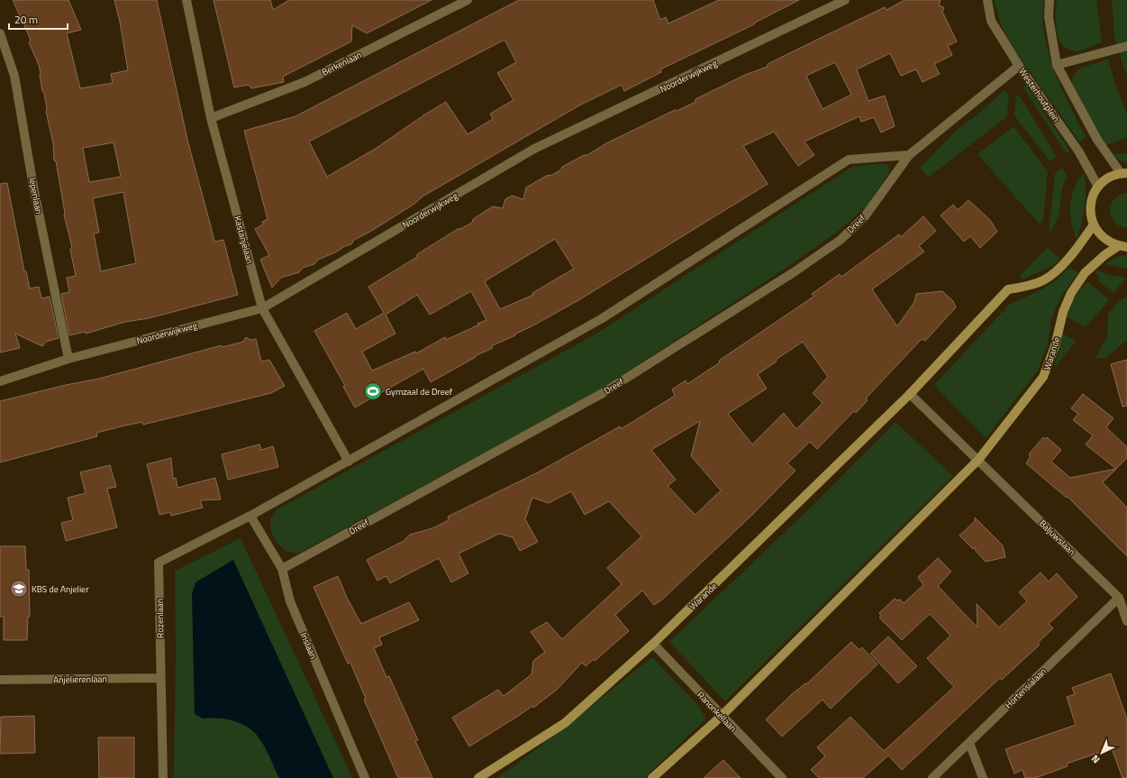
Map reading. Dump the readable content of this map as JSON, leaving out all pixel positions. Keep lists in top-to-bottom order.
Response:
{
  "streets": {
    "main road": ["Warande"],
    "street": [
      "Berkenlaan",
      "Noorderwijkweg",
      "Westerhoutplein",
      "Iepenlaan",
      "Dreef",
      "Kastanjelaan",
      "Baljuwslaan",
      "Rozenlaan",
      "Irislaan",
      "Anjelierenlaan",
      "Hortensialaan",
      "Ranonkellaan"
    ]
  },
  "crossings": [
    ["Berkenlaan", "Kastanjelaan"],
    ["Noorderwijkweg", "Iepenlaan"],
    ["Noorderwijkweg", "Kastanjelaan"],
    ["Westerhoutplein", "Dreef"],
    ["Dreef", "Irislaan"],
    ["Warande", "Baljuwslaan"],
    ["Warande", "Ranonkellaan"],
    ["Baljuwslaan", "Hortensialaan"],
    ["Rozenlaan", "Irislaan"],
    ["Rozenlaan", "Anjelierenlaan"]
  ],
  "places": {
    "sports": ["Gymzaal de Dreef"],
    "school or university": ["KBS de Anjelier"]
  },
  "scale_bar": "20 m",
  "north": "bottom left"
}
